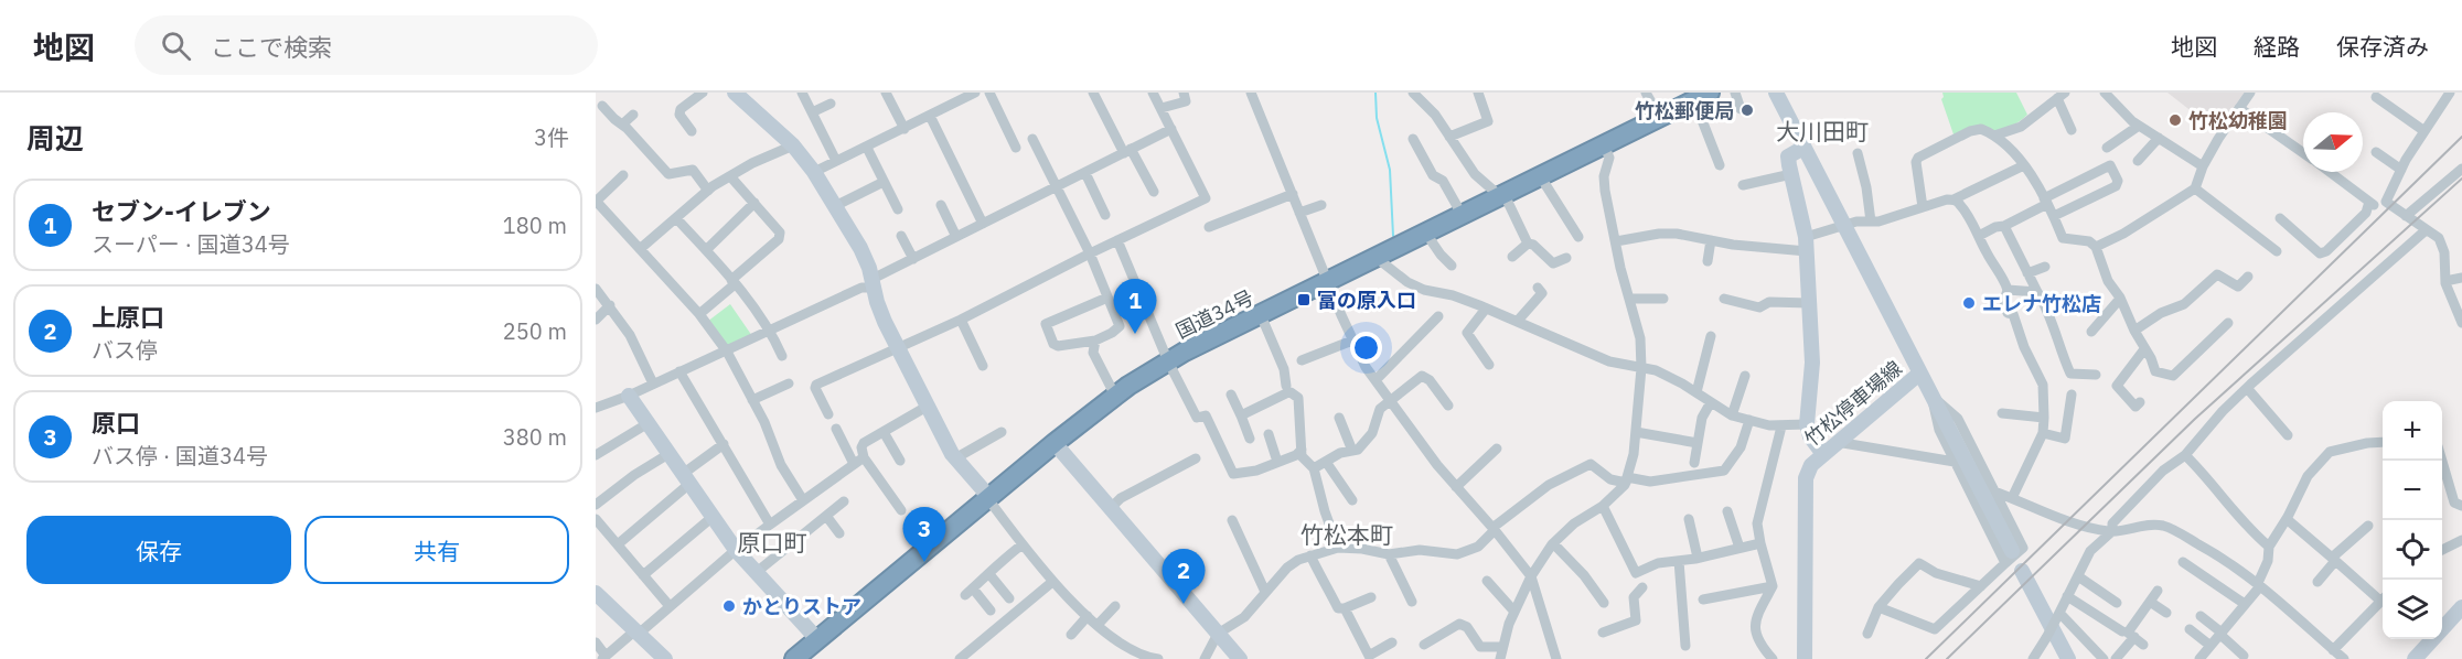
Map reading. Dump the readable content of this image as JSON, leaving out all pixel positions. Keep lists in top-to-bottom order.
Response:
{
  "streets": {
    "highway": ["国道34号"],
    "street": ["竹松停車場線"]
  },
  "districts": ["大川田町", "竹松本町", "原口町"],
  "places": {
    "other": [
      "竹松郵便局",
      "竹松幼稚園",
      "エレナ竹松店",
      "かとりストア"
    ],
    "transit": ["富の原入口"]
  },
  "north": "right",
  "page": {
    "header": "地図",
    "search": "ここで検索",
    "nav": ["地図", "経路", "保存済み"],
    "heading": ["周辺", "3件"],
    "list": [
      {
        "mark": "1",
        "name": "セブン-イレブン",
        "note": "スーパー · 国道34号",
        "value": "180 m"
      },
      {
        "mark": "2",
        "name": "上原口",
        "note": "バス停",
        "value": "250 m"
      },
      {
        "mark": "3",
        "name": "原口",
        "note": "バス停 · 国道34号",
        "value": "380 m"
      }
    ],
    "pins": ["1", "3", "2"],
    "map_buttons": ["+", "−"],
    "buttons": ["保存", "共有"]
  }
}
